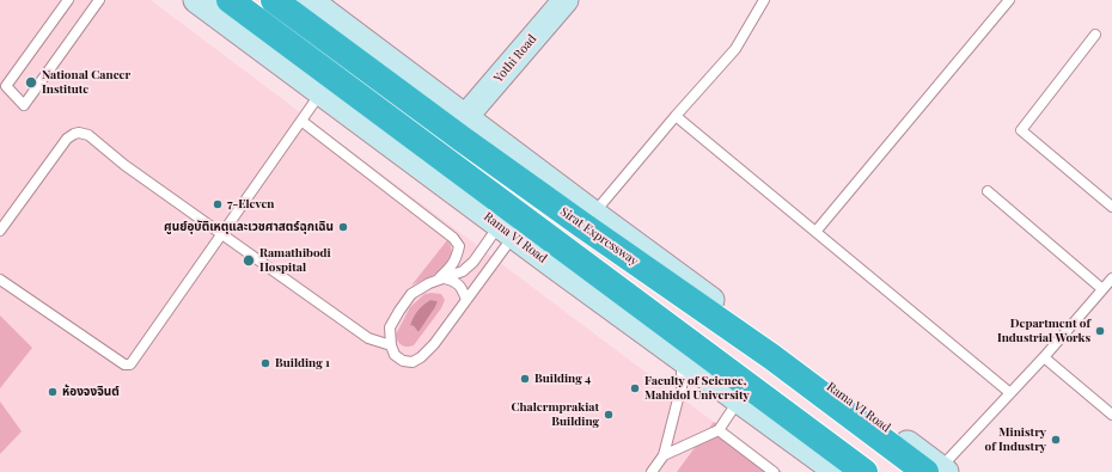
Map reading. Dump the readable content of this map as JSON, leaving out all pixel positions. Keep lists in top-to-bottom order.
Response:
{
  "streets": {
    "highway": ["Sirat Expressway"],
    "main road": ["Yothi Road", "Rama VI Road"]
  },
  "crossings": [
    ["Yothi Road", "Rama VI Road"],
    ["Sirat Expressway", "Rama VI Road"]
  ],
  "places": [
    "National Cancer Institute",
    "7-Eleven",
    "ศูนย์อุบัติเหตุและเวชศาสตร์ฉุกเฉิน",
    "Ramathibodi Hospital",
    "Department of Industrial Works",
    "Building 1",
    "Building 4",
    "Faculty of Science, Mahidol University",
    "ห้องจงจินต์",
    "Chalermprakiat Building",
    "Ministry of Industry"
  ]
}
